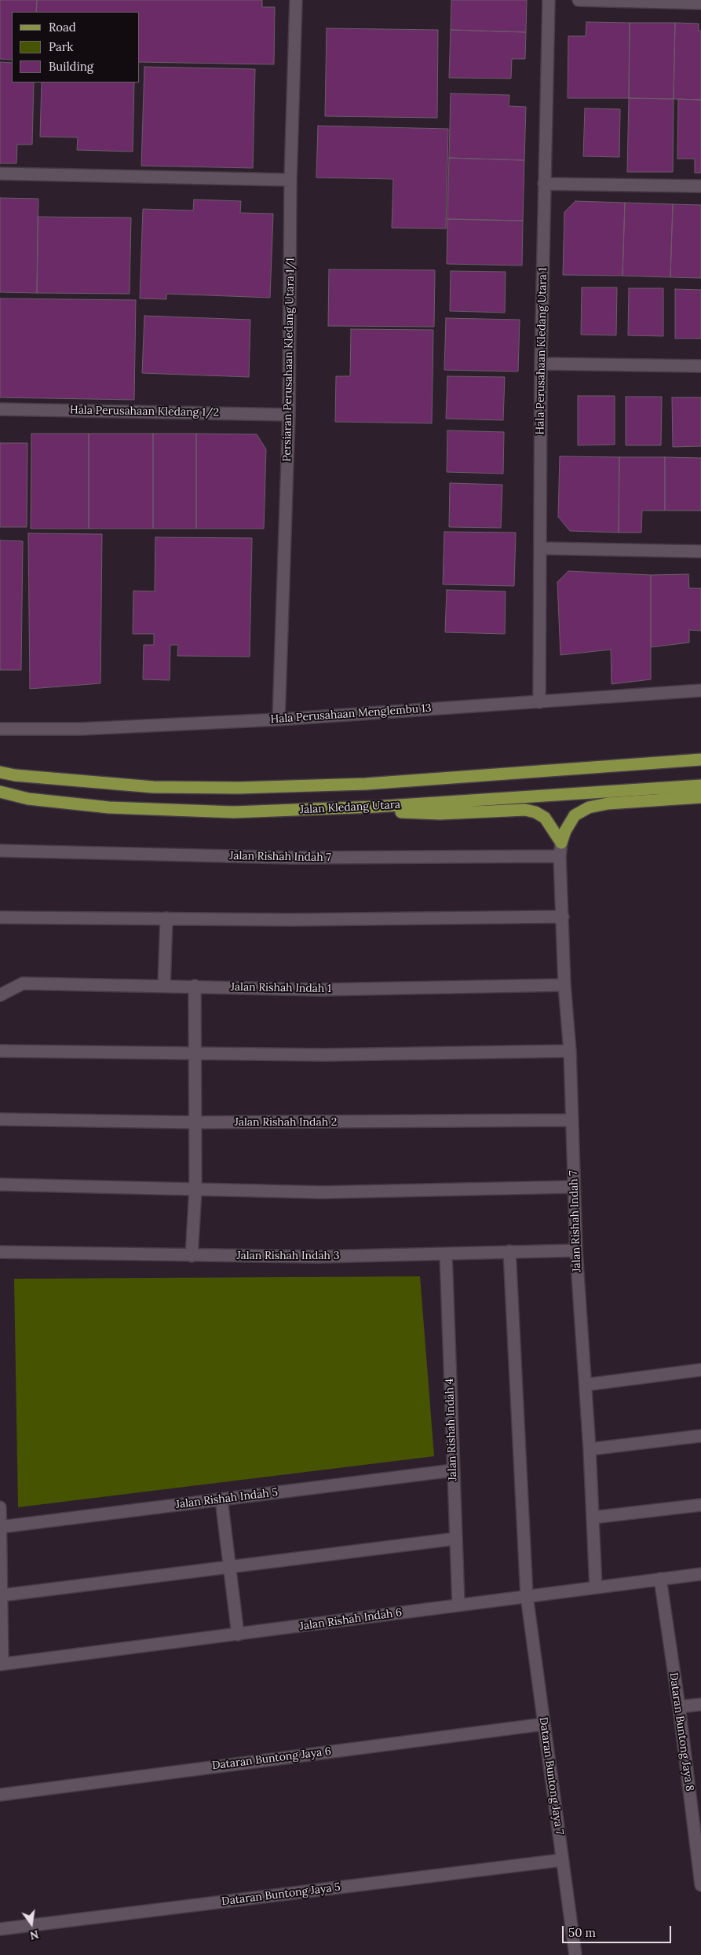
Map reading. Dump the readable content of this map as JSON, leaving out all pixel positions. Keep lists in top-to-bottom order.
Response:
{
  "streets": {
    "main road": ["Jalan Kledang Utara"],
    "street": [
      "Hala Perusahaan Kledang Utara 1",
      "Persiaran Perusahaan Kledang Utara 1/1",
      "Hala Perusahaan Kledang 1/2",
      "Hala Perusahaan Menglembu 13",
      "Jalan Rishah Indah 7",
      "Jalan Rishah Indah 1",
      "Jalan Rishah Indah 2",
      "Jalan Rishah Indah 3",
      "Jalan Rishah Indah 4",
      "Jalan Rishah Indah 5",
      "Jalan Rishah Indah 6",
      "Dataran Buntong Jaya 8",
      "Dataran Buntong Jaya 6",
      "Dataran Buntong Jaya 7",
      "Dataran Buntong Jaya 5"
    ]
  },
  "crossings": [
    ["Hala Perusahaan Kledang Utara 1", "Hala Perusahaan Menglembu 13"],
    ["Persiaran Perusahaan Kledang Utara 1/1", "Hala Perusahaan Kledang 1/2"],
    ["Persiaran Perusahaan Kledang Utara 1/1", "Hala Perusahaan Menglembu 13"],
    ["Jalan Rishah Indah 7", "Jalan Rishah Indah 1"],
    ["Jalan Rishah Indah 7", "Jalan Rishah Indah 2"],
    ["Jalan Rishah Indah 7", "Jalan Rishah Indah 3"],
    ["Jalan Rishah Indah 7", "Jalan Rishah Indah 6"],
    ["Jalan Rishah Indah 3", "Jalan Rishah Indah 4"],
    ["Jalan Rishah Indah 3", "Dataran Buntong Jaya 7"],
    ["Jalan Rishah Indah 4", "Jalan Rishah Indah 5"],
    ["Jalan Rishah Indah 4", "Jalan Rishah Indah 6"],
    ["Jalan Rishah Indah 6", "Dataran Buntong Jaya 8"],
    ["Jalan Rishah Indah 6", "Dataran Buntong Jaya 7"],
    ["Dataran Buntong Jaya 6", "Dataran Buntong Jaya 7"],
    ["Dataran Buntong Jaya 7", "Dataran Buntong Jaya 5"]
  ],
  "legend": ["Road", "Park", "Building"],
  "scale_bar": "50 m",
  "north": "bottom"
}
